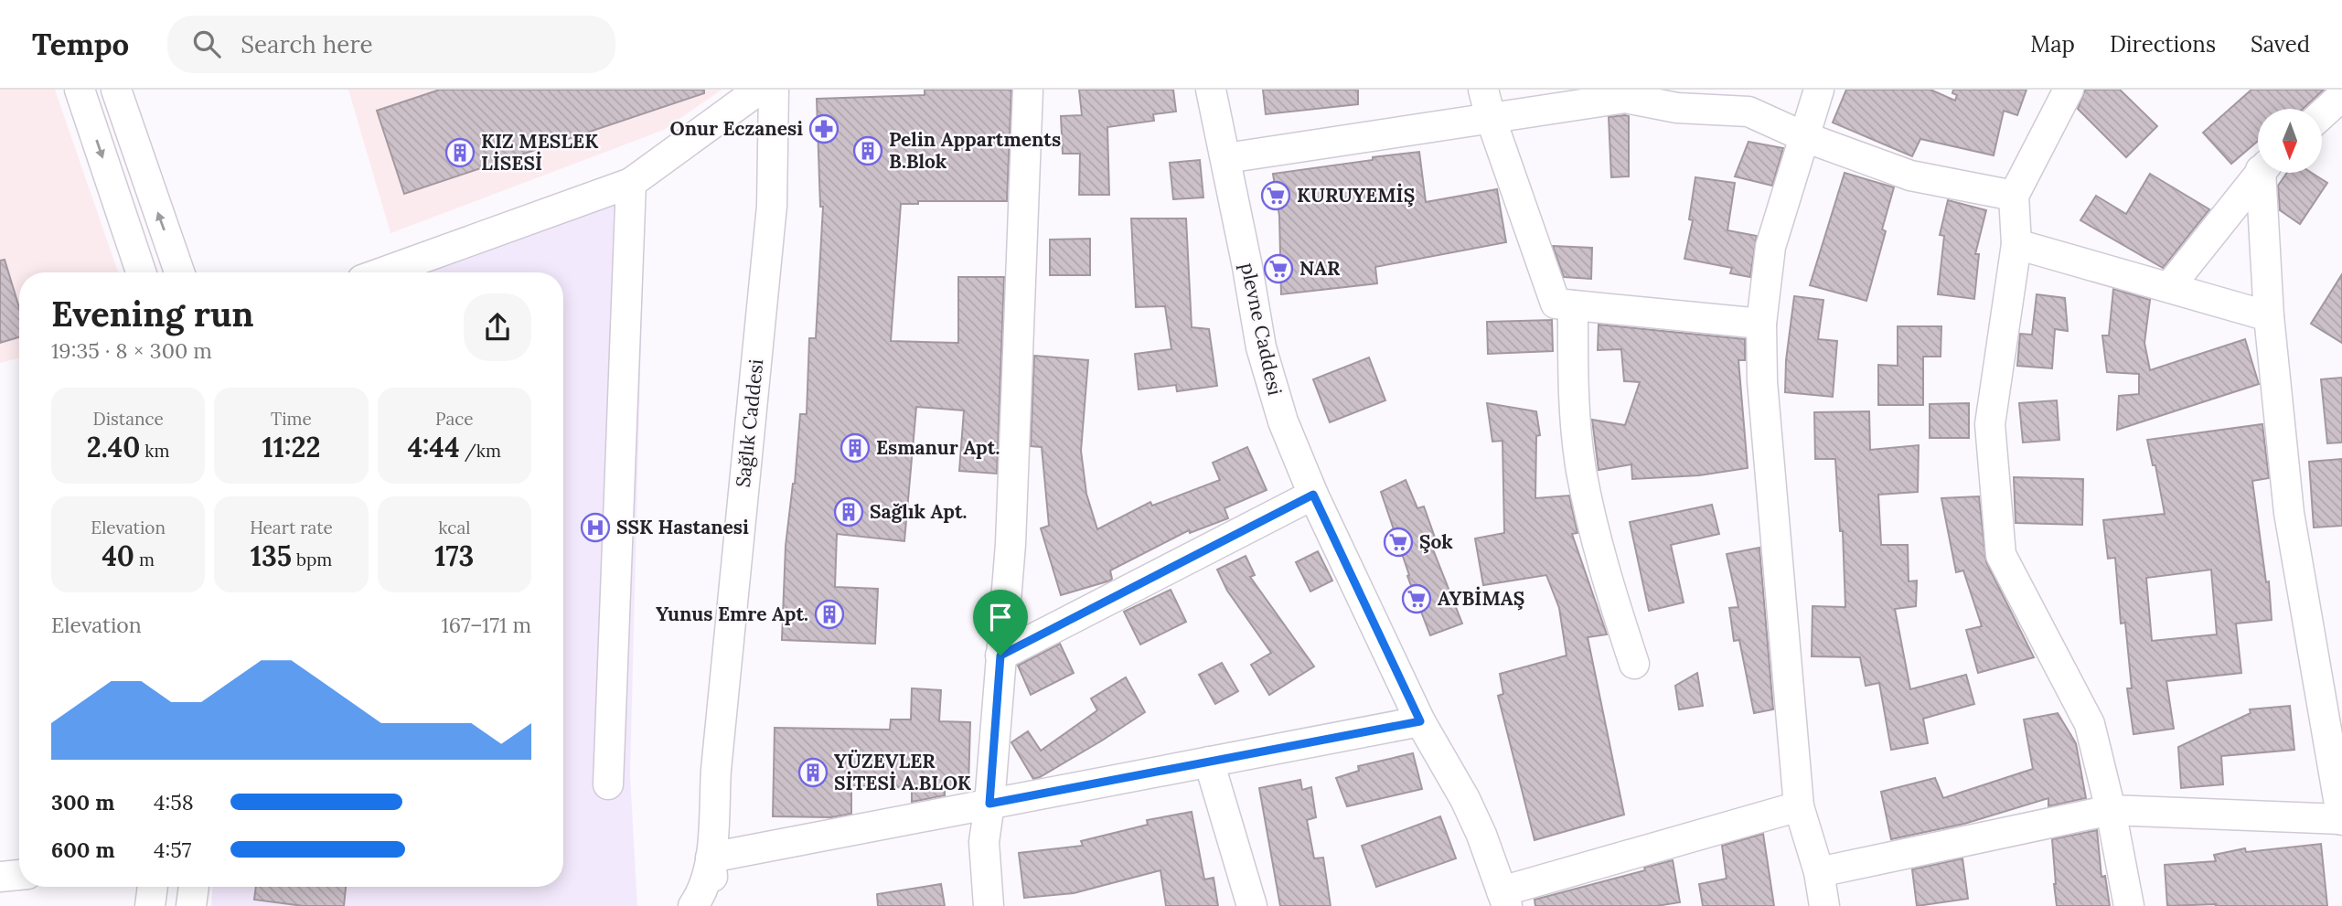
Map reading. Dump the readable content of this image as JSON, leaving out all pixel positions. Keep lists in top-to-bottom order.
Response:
{
  "streets": {
    "street": ["plevne Caddesi", "Sağlık Caddesi"]
  },
  "places": {
    "pharmacy": ["Onur Eczanesi"],
    "building": [
      "Pelin Appartments B.Blok",
      "KIZ MESLEK LİSESİ",
      "Esmanur Apt.",
      "Sağlık Apt.",
      "Yunus Emre Apt.",
      "YÜZEVLER SİTESİ A.BLOK"
    ],
    "supermarket": [
      "KURUYEMİŞ",
      "NAR",
      "Şok",
      "AYBİMAŞ"
    ],
    "hospital": ["SSK Hastanesi"]
  },
  "north": "bottom",
  "page": {
    "header": "Tempo",
    "search": "Search here",
    "nav": ["Map", "Directions", "Saved"],
    "heading": ["Evening run", "19:35 · 8 × 300 m"],
    "stats": [
      ["Distance", "2.40 km"],
      ["Time", "11:22"],
      ["Pace", "4:44 /km"],
      ["Elevation", "40 m"],
      ["Heart rate", "135 bpm"],
      ["kcal", "173"]
    ],
    "chart": ["Elevation", "167–171 m"],
    "list": [
      {
        "name": "300 m",
        "note": "4:58"
      },
      {
        "name": "600 m",
        "note": "4:57"
      }
    ]
  }
}
